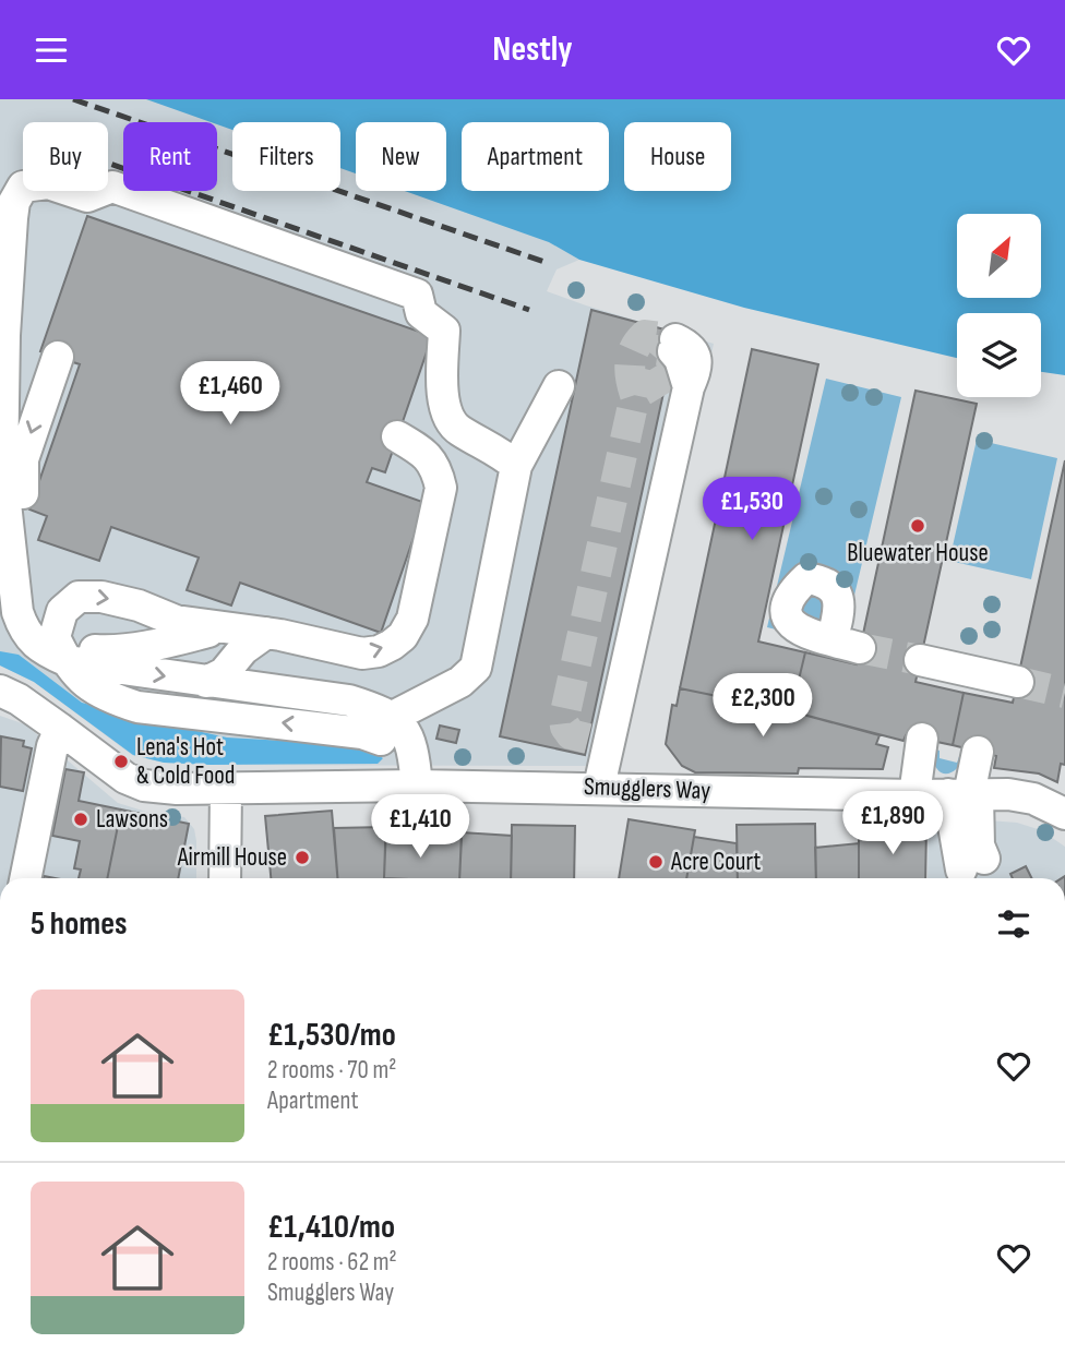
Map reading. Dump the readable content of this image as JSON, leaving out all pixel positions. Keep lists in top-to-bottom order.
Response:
{
  "streets": {
    "street": ["Smugglers Way"]
  },
  "places": [
    "Bluewater House",
    "Lena's Hot & Cold Food",
    "Lawsons",
    "Airmill House",
    "Acre Court"
  ],
  "north": "top right",
  "page": {
    "header": "Nestly",
    "chip": [
      "Buy",
      "Rent",
      "Filters",
      "New",
      "Apartment",
      "House"
    ],
    "price": [
      "£1,460",
      "£1,530",
      "£2,300",
      "£1,890",
      "£1,410"
    ],
    "heading": "5 homes",
    "list": [
      {
        "name": "£1,530/mo",
        "note": "2 rooms · 70 m² · Apartment"
      },
      {
        "name": "£1,410/mo",
        "note": "2 rooms · 62 m² · Smugglers Way"
      }
    ]
  }
}
